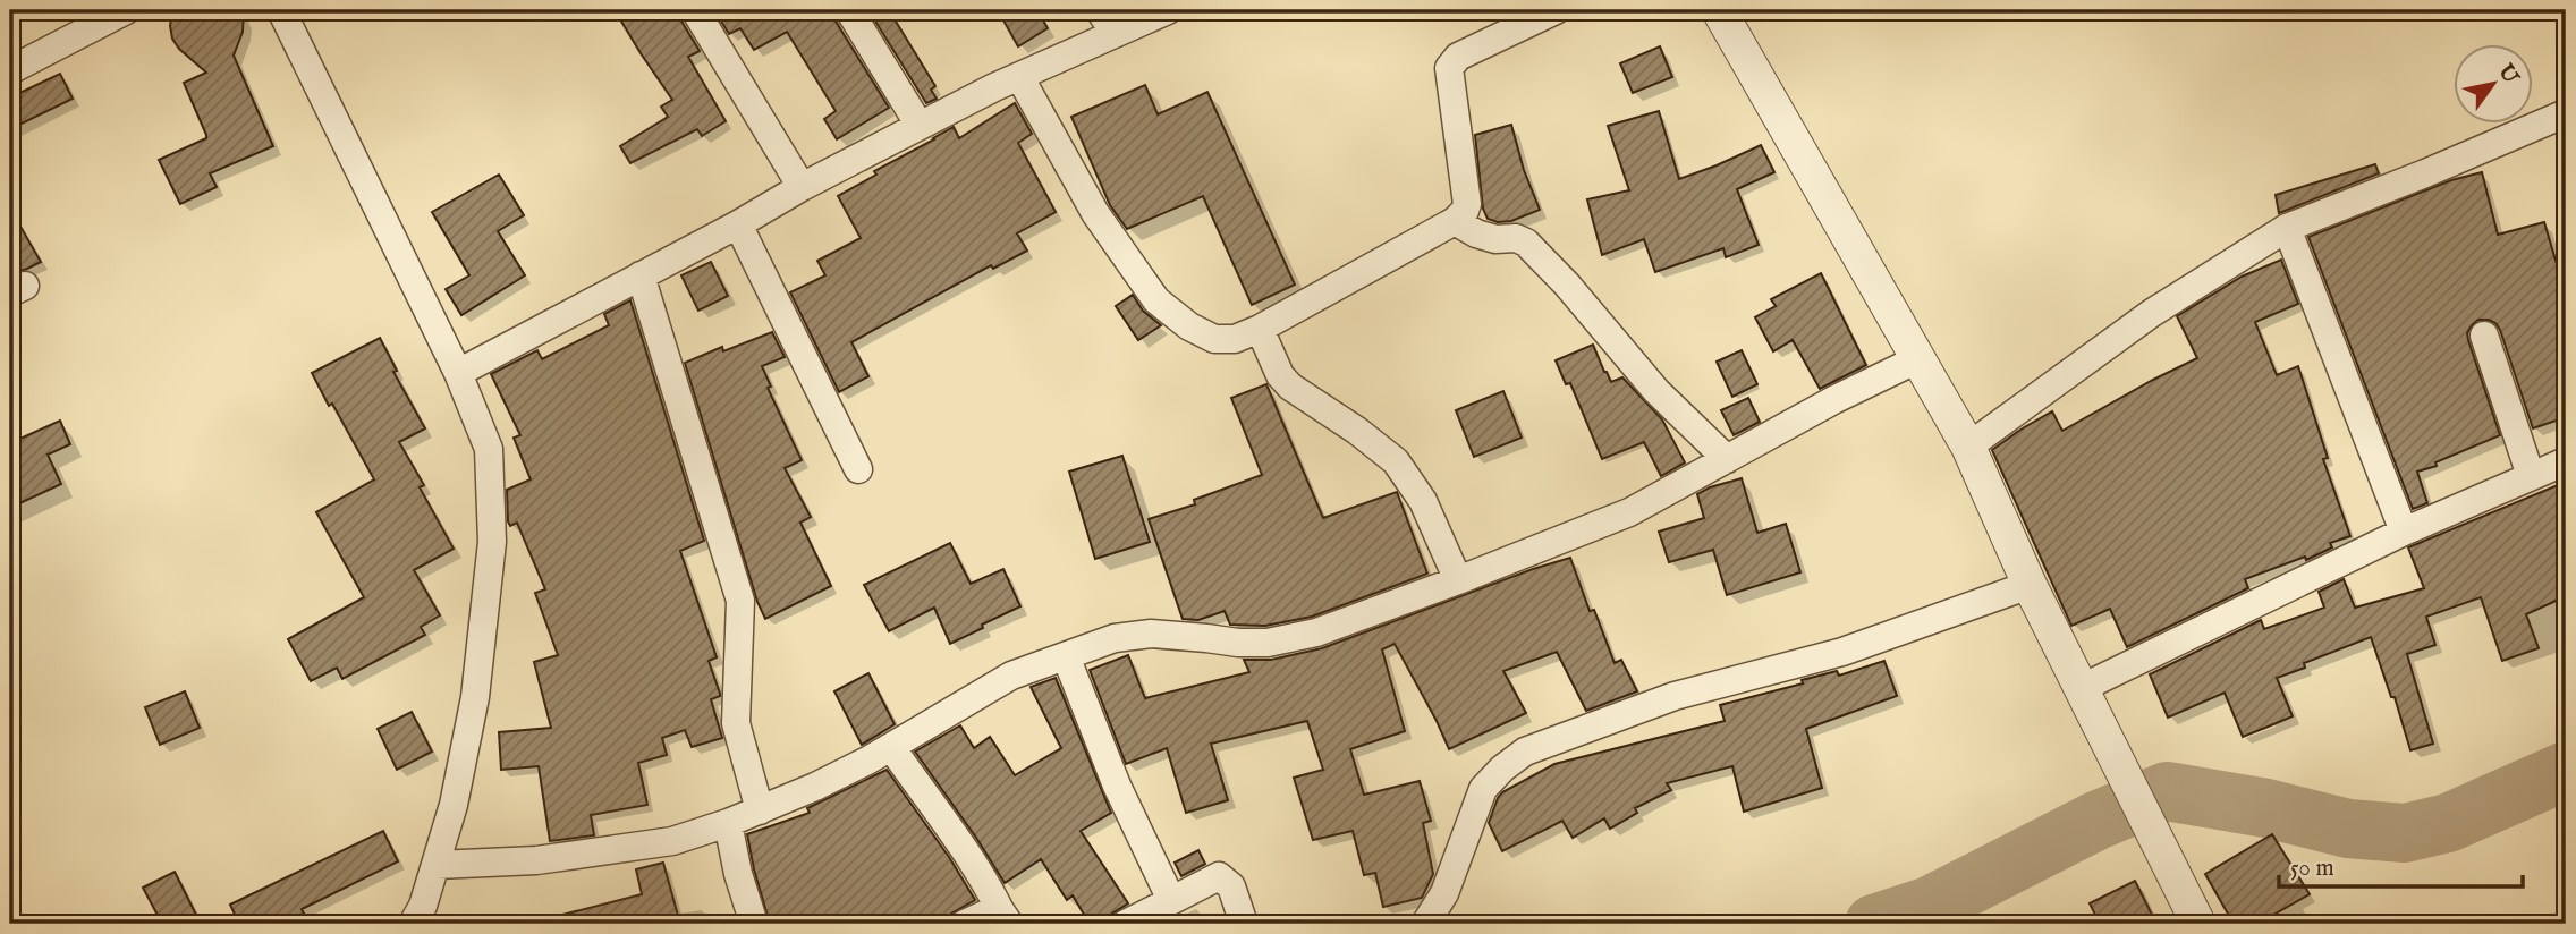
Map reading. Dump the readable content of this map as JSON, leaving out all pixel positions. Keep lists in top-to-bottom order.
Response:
{
  "scale_bar": "50 m",
  "north": "top right"
}
